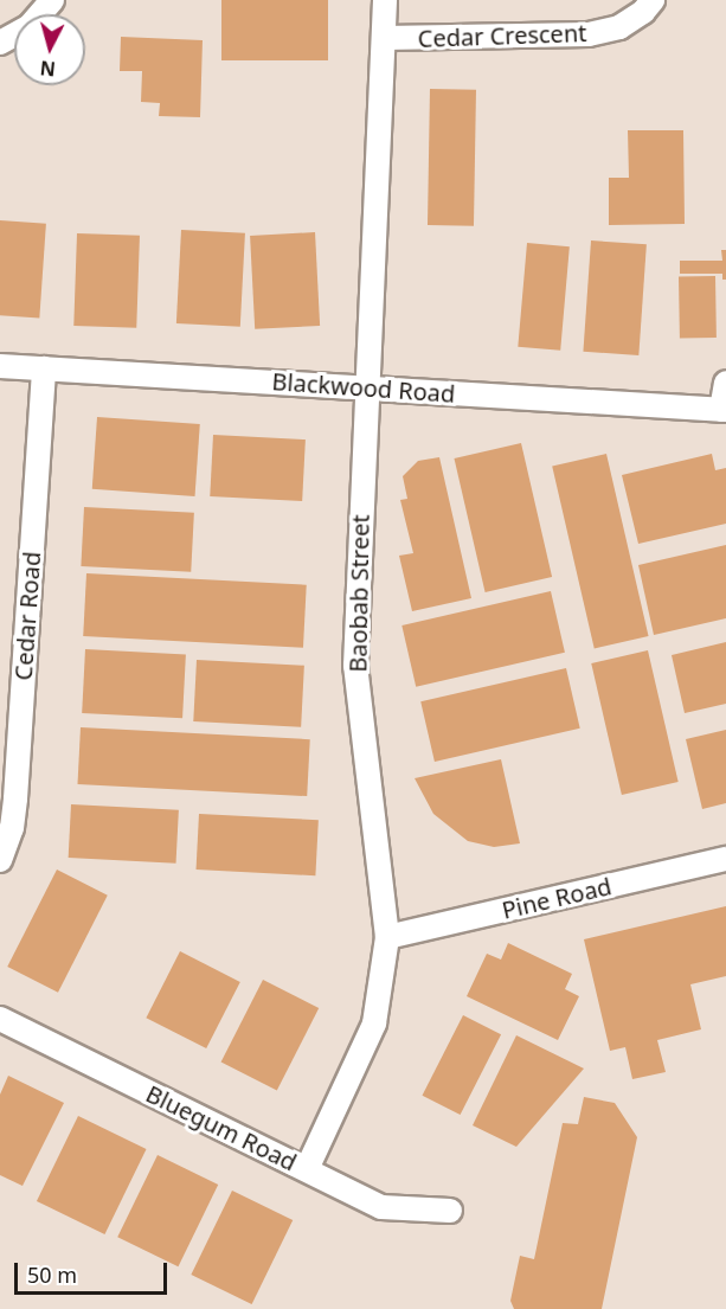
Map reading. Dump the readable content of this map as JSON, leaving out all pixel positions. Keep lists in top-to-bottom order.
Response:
{
  "streets": {
    "street": [
      "Cedar Crescent",
      "Blackwood Road",
      "Baobab Street",
      "Cedar Road",
      "Pine Road",
      "Bluegum Road"
    ]
  },
  "crossings": [
    ["Cedar Crescent", "Baobab Street"],
    ["Blackwood Road", "Baobab Street"],
    ["Blackwood Road", "Cedar Road"],
    ["Baobab Street", "Pine Road"],
    ["Baobab Street", "Bluegum Road"]
  ],
  "scale_bar": "50 m",
  "north": "bottom"
}
